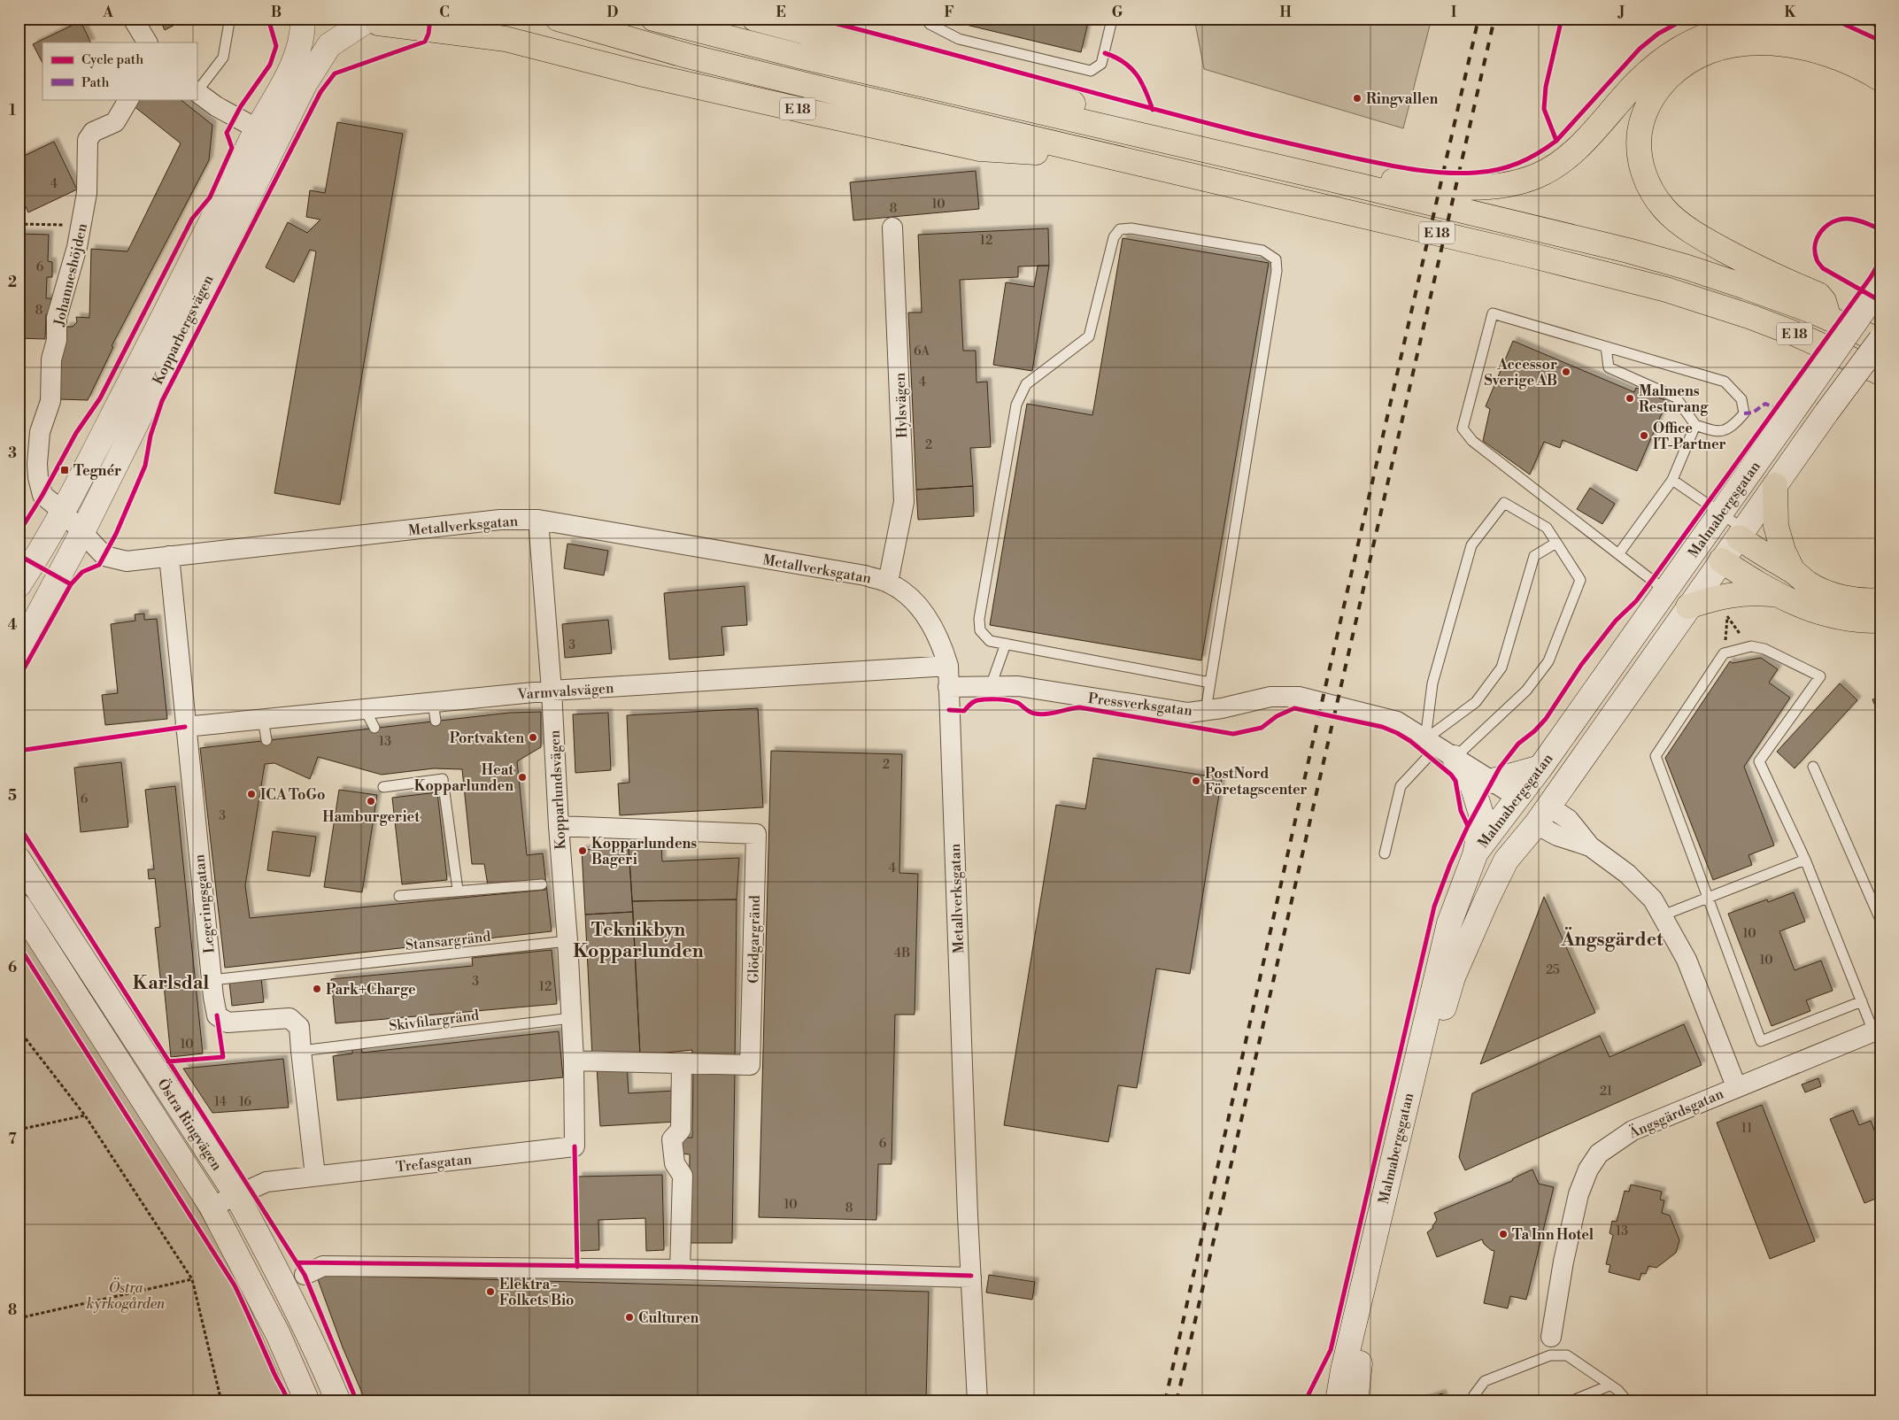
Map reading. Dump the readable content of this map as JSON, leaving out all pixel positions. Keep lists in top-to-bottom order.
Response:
{
  "streets": {
    "highway": ["E 18"],
    "main road": ["Kopparbergsvägen", "Malmabergsgatan", "Östra Ringvägen"],
    "street": [
      "Johanneshöjden",
      "Hylsvägen",
      "Metallverksgatan",
      "Varmvalsvägen",
      "Pressverksgatan",
      "Kopparlundsvägen",
      "Legeringsgatan",
      "Glödgargränd",
      "Ängsgärdsgatan",
      "Trefasgatan"
    ],
    "lane": ["Stansargränd", "Skivfilargränd"]
  },
  "crossings": [
    ["E 18", "Kopparbergsvägen"],
    ["E 18", "Malmabergsgatan"],
    ["Johanneshöjden", "Kopparbergsvägen"],
    ["Johanneshöjden", "Metallverksgatan"],
    ["Kopparbergsvägen", "Metallverksgatan"],
    ["Hylsvägen", "Metallverksgatan"],
    ["Malmabergsgatan", "Pressverksgatan"],
    ["Malmabergsgatan", "Ängsgärdsgatan"],
    ["Metallverksgatan", "Varmvalsvägen"],
    ["Metallverksgatan", "Pressverksgatan"],
    ["Metallverksgatan", "Kopparlundsvägen"],
    ["Metallverksgatan", "Legeringsgatan"],
    ["Varmvalsvägen", "Kopparlundsvägen"],
    ["Varmvalsvägen", "Legeringsgatan"],
    ["Kopparlundsvägen", "Glödgargränd"],
    ["Kopparlundsvägen", "Stansargränd"],
    ["Kopparlundsvägen", "Skivfilargränd"],
    ["Kopparlundsvägen", "Trefasgatan"],
    ["Legeringsgatan", "Stansargränd"],
    ["Legeringsgatan", "Skivfilargränd"],
    ["Legeringsgatan", "Trefasgatan"],
    ["Glödgargränd", "Trefasgatan"],
    ["Östra Ringvägen", "Trefasgatan"]
  ],
  "districts": ["Teknikbyn Kopparlunden", "Ängsgärdet", "Karlsdal"],
  "parks": ["Östra kyrkogården"],
  "places": {
    "other": [
      "Ringvallen",
      "Accessor Sverige AB",
      "Malmens Resturang",
      "Office IT-Partner",
      "Portvakten",
      "Heat Kopparlunden",
      "PostNord Företagscenter",
      "ICA ToGo",
      "Hamburgeriet",
      "Kopparlundens Bageri",
      "Park+Charge",
      "Ta Inn Hotel",
      "Elektra - Folkets Bio",
      "Culturen"
    ],
    "transit": ["Tegnér"]
  },
  "house_numbers": [
    "4",
    "10",
    "8",
    "12",
    "6",
    "8",
    "6A",
    "4",
    "2",
    "3",
    "13",
    "2",
    "6",
    "3",
    "4",
    "10",
    "4B",
    "10",
    "25",
    "3",
    "12",
    "10",
    "21",
    "14",
    "16",
    "11",
    "6",
    "10",
    "8",
    "13"
  ],
  "legend": ["Cycle path", "Path"],
  "grid": {
    "columns": [
      "A",
      "B",
      "C",
      "D",
      "E",
      "F",
      "G",
      "H",
      "I",
      "J",
      "K"
    ],
    "rows": [
      "1",
      "2",
      "3",
      "4",
      "5",
      "6",
      "7",
      "8"
    ]
  }
}
